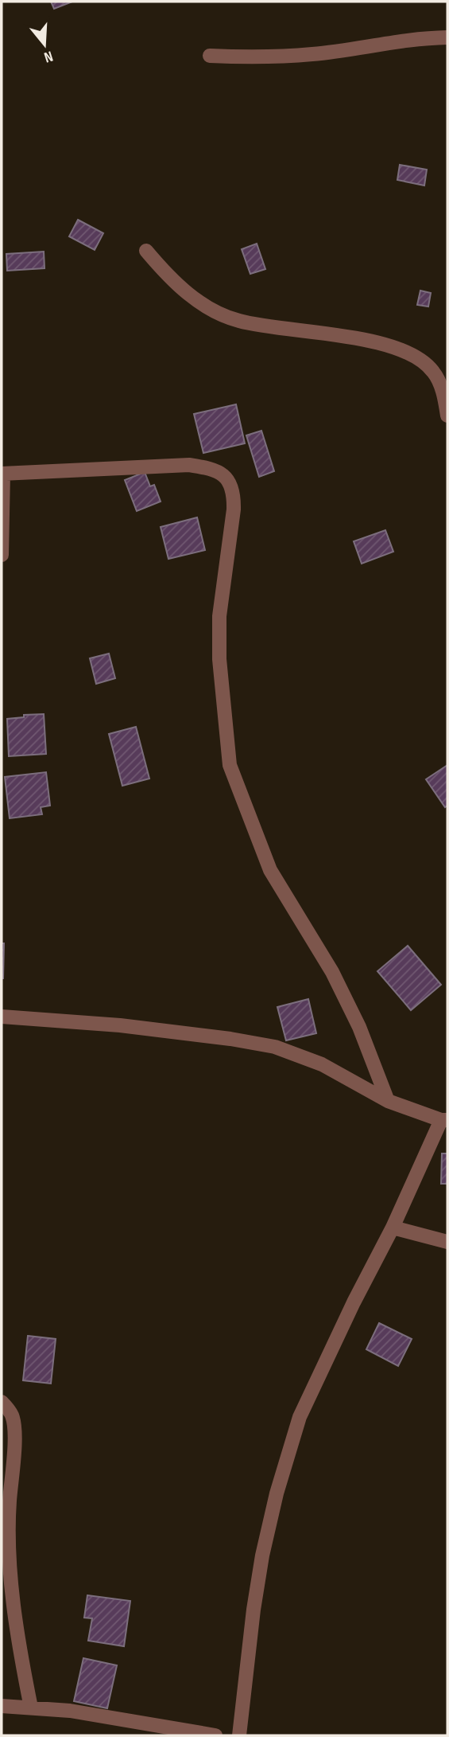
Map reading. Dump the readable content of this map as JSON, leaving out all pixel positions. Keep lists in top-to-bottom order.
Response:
{
  "north": "bottom"
}
